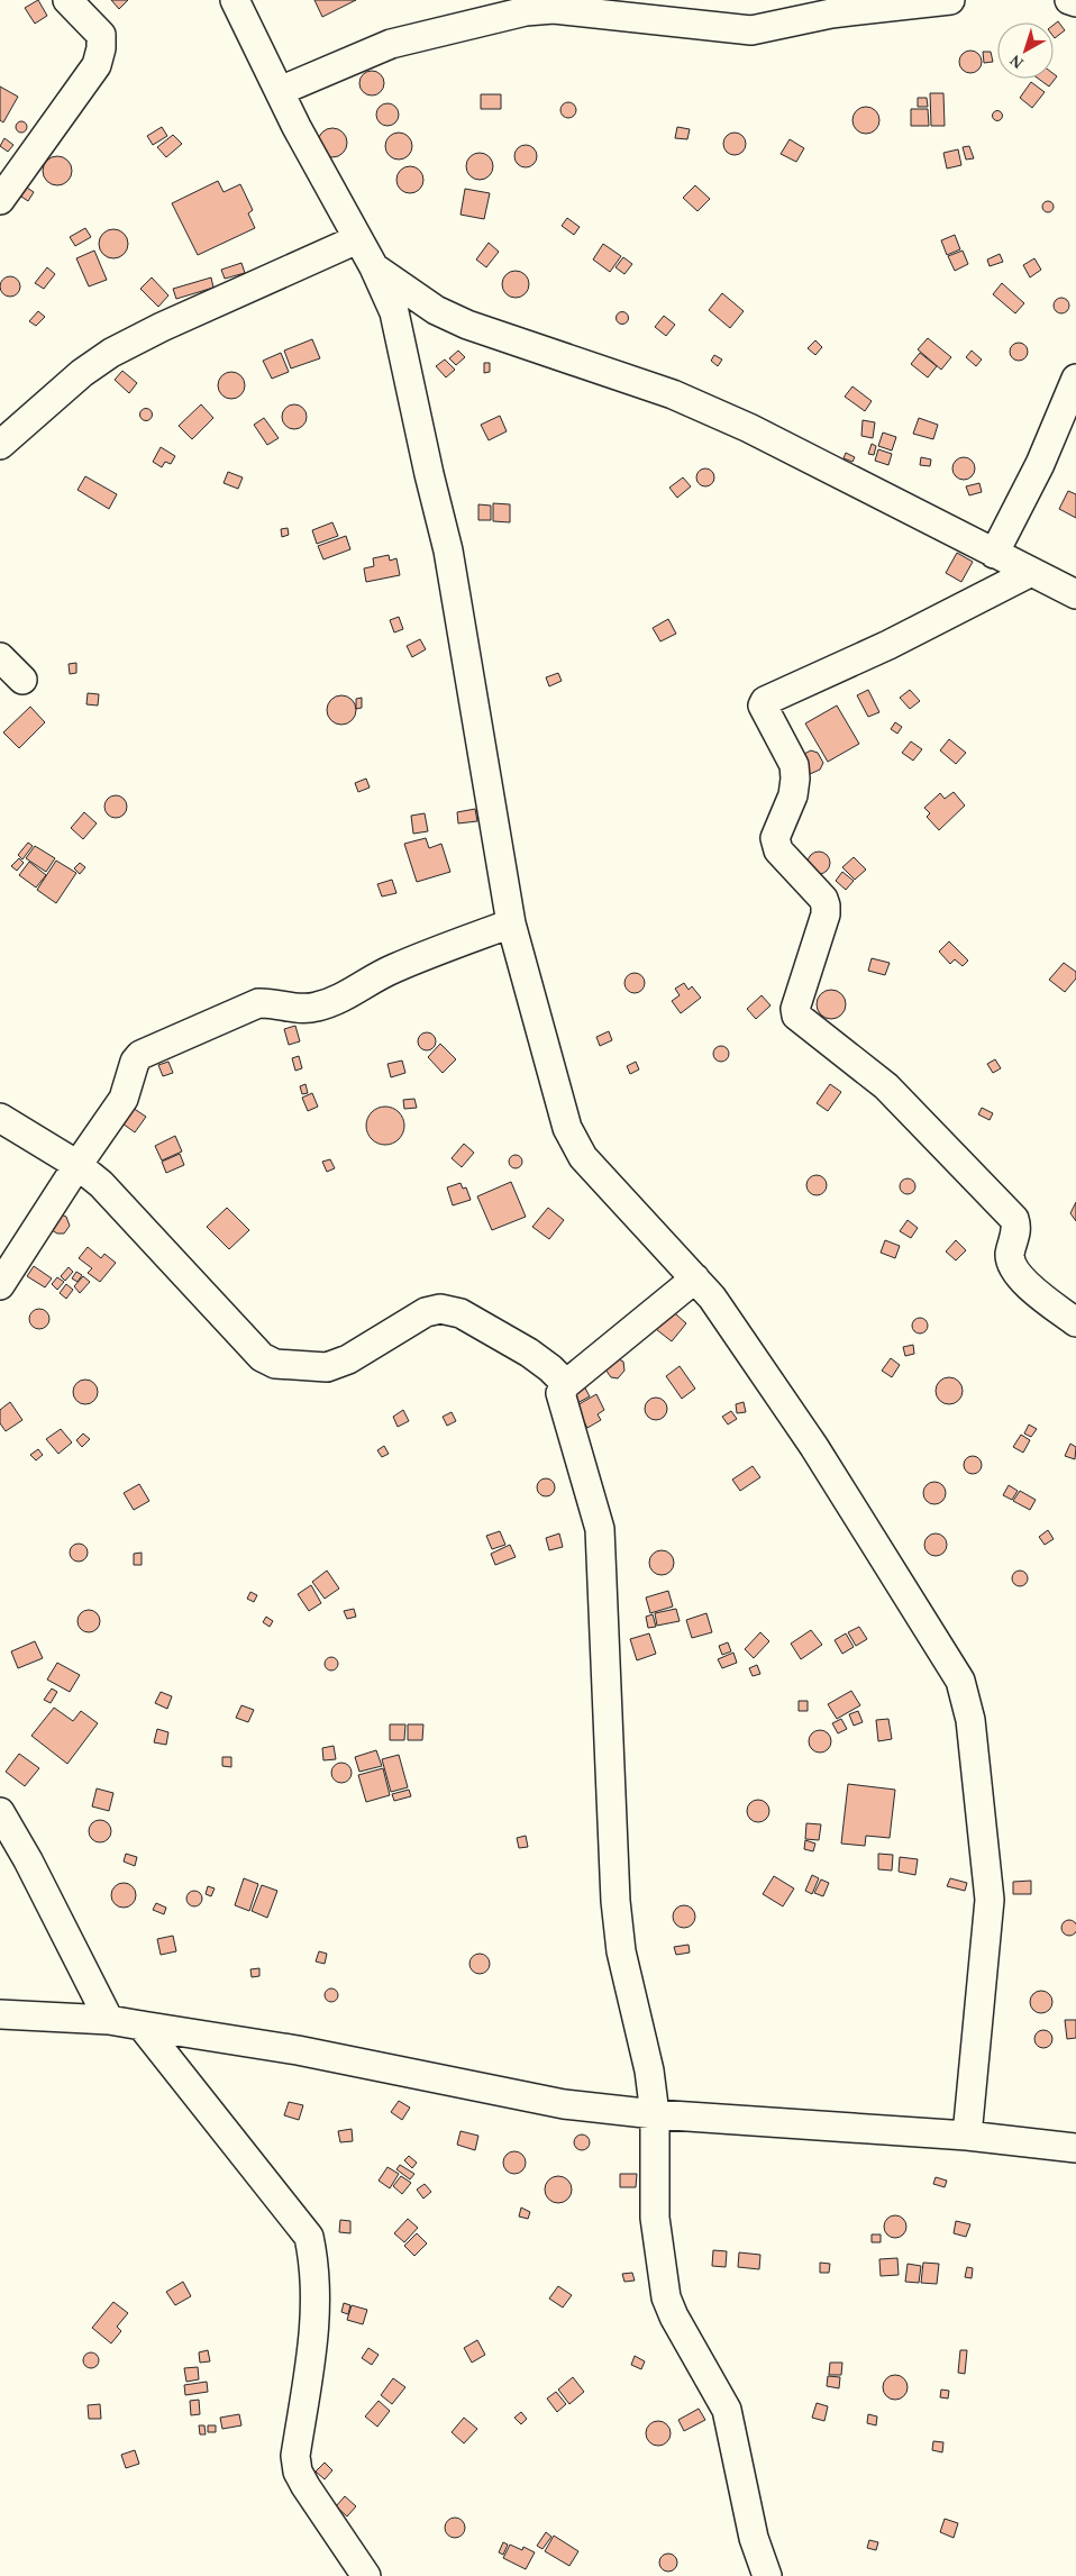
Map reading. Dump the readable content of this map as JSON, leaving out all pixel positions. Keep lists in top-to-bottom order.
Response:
{
  "north": "bottom left"
}
